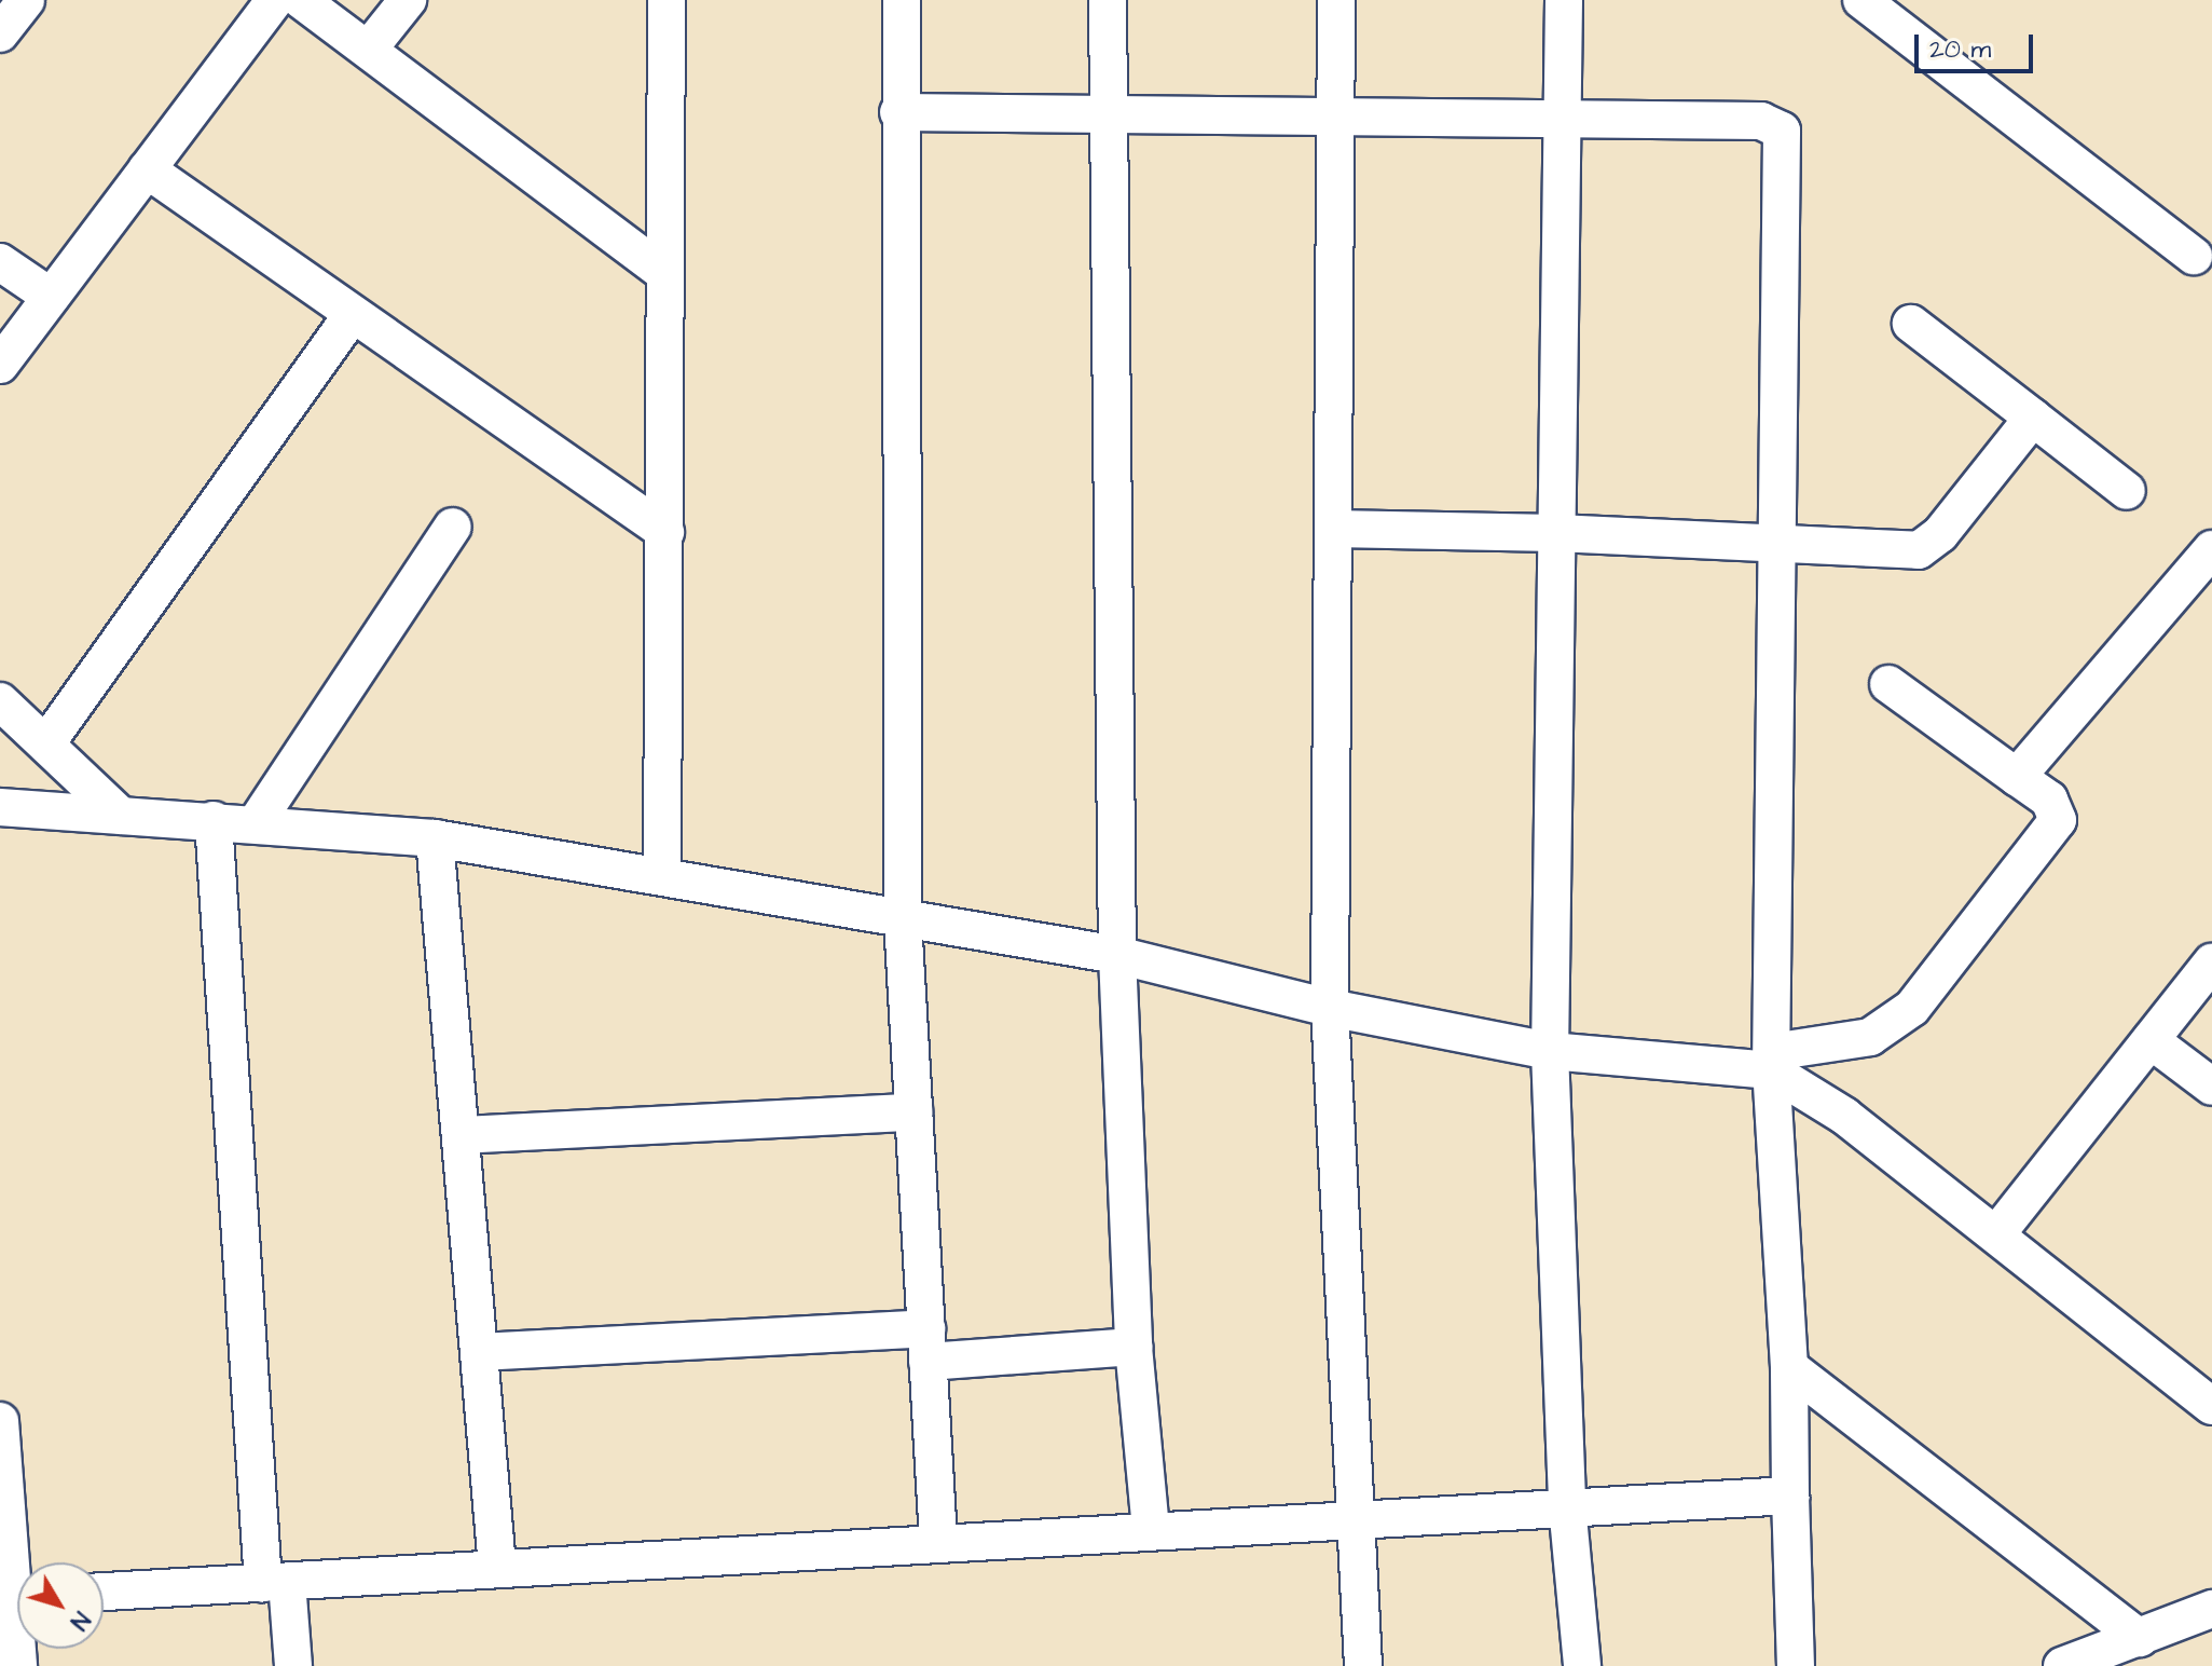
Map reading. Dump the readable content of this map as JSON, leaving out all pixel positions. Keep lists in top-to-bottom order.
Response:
{
  "scale_bar": "20 m",
  "north": "bottom right"
}
